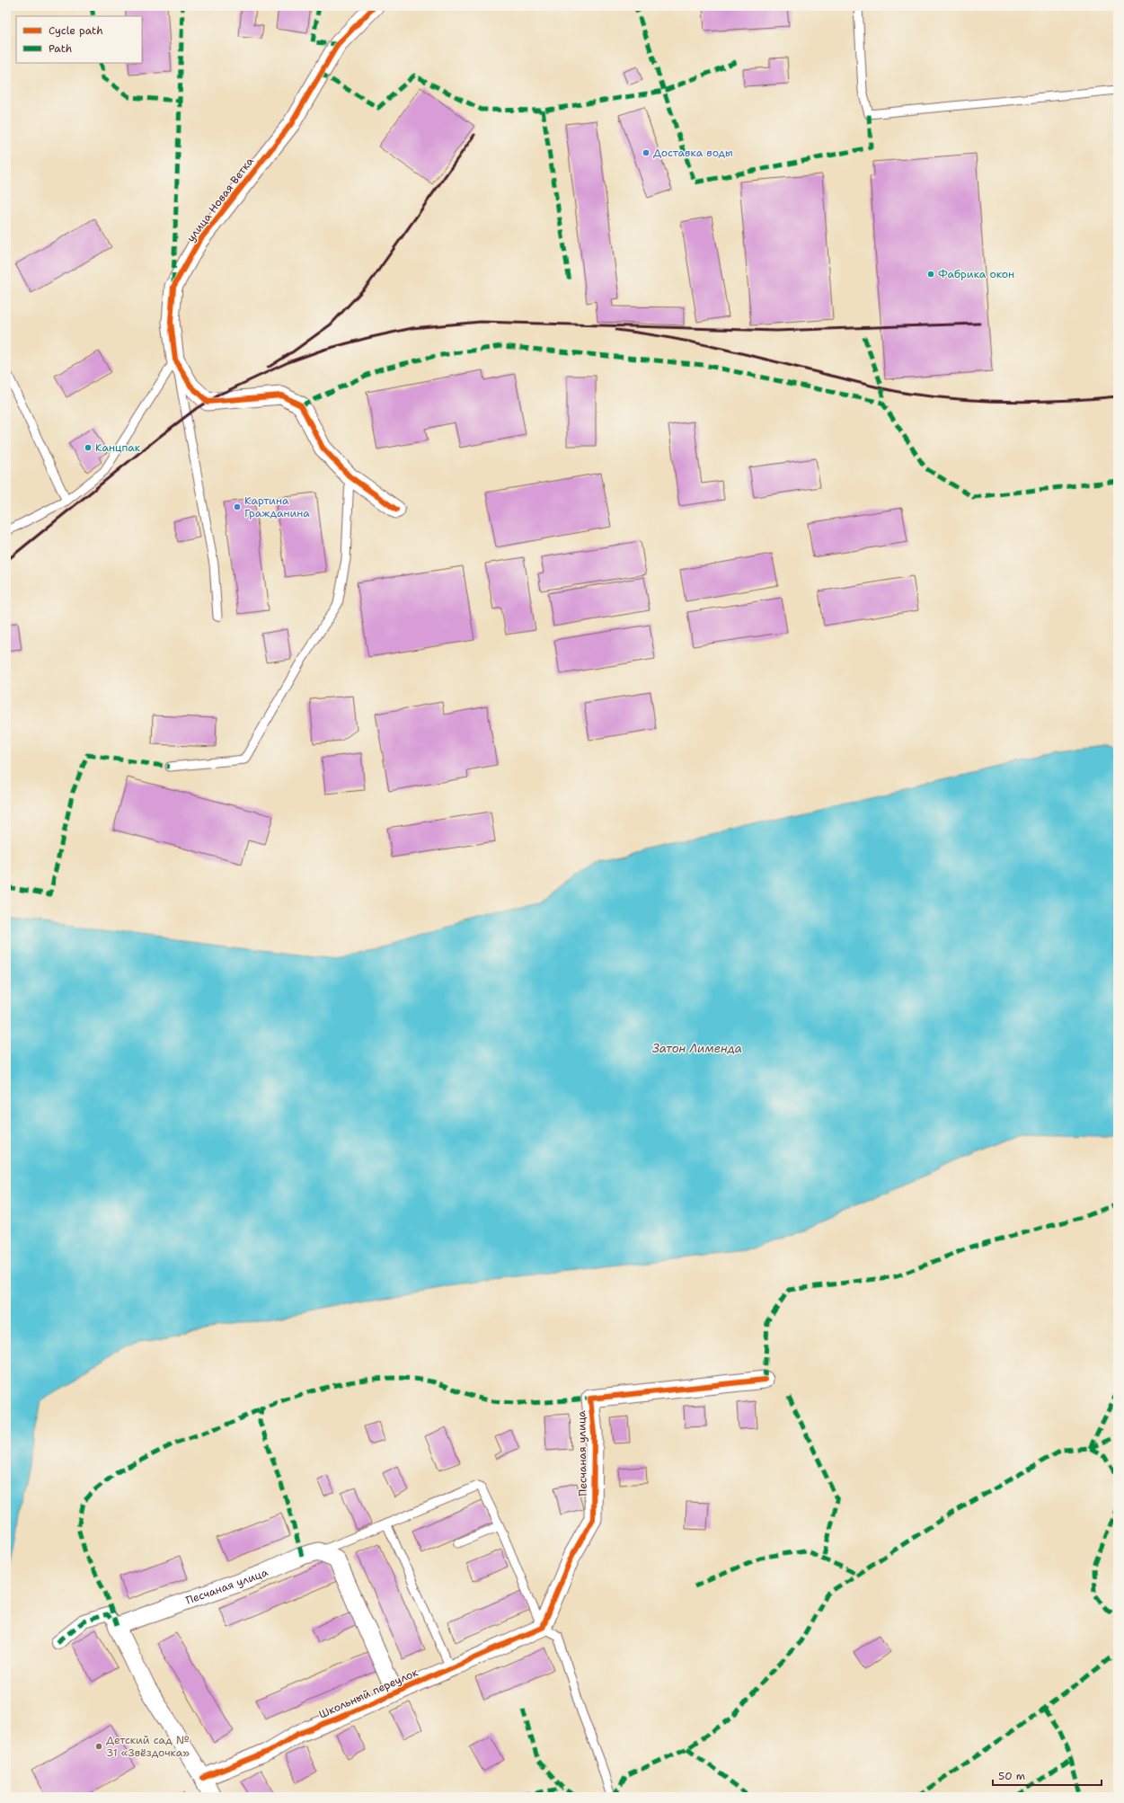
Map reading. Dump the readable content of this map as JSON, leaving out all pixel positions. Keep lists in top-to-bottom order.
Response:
{
  "streets": {
    "street": ["улица Новая Ветка", "Песчаная улица", "Школьный переулок"]
  },
  "crossings": [
    ["Песчаная улица", "Школьный переулок"]
  ],
  "water": ["Затон Лименда"],
  "places": [
    "Доставка воды",
    "Фабрика окон",
    "Канцпак",
    "Картина Гражданина",
    "Детский сад № 31 «Звёздочка»"
  ],
  "legend": ["Cycle path", "Path"],
  "scale_bar": "50 m"
}
